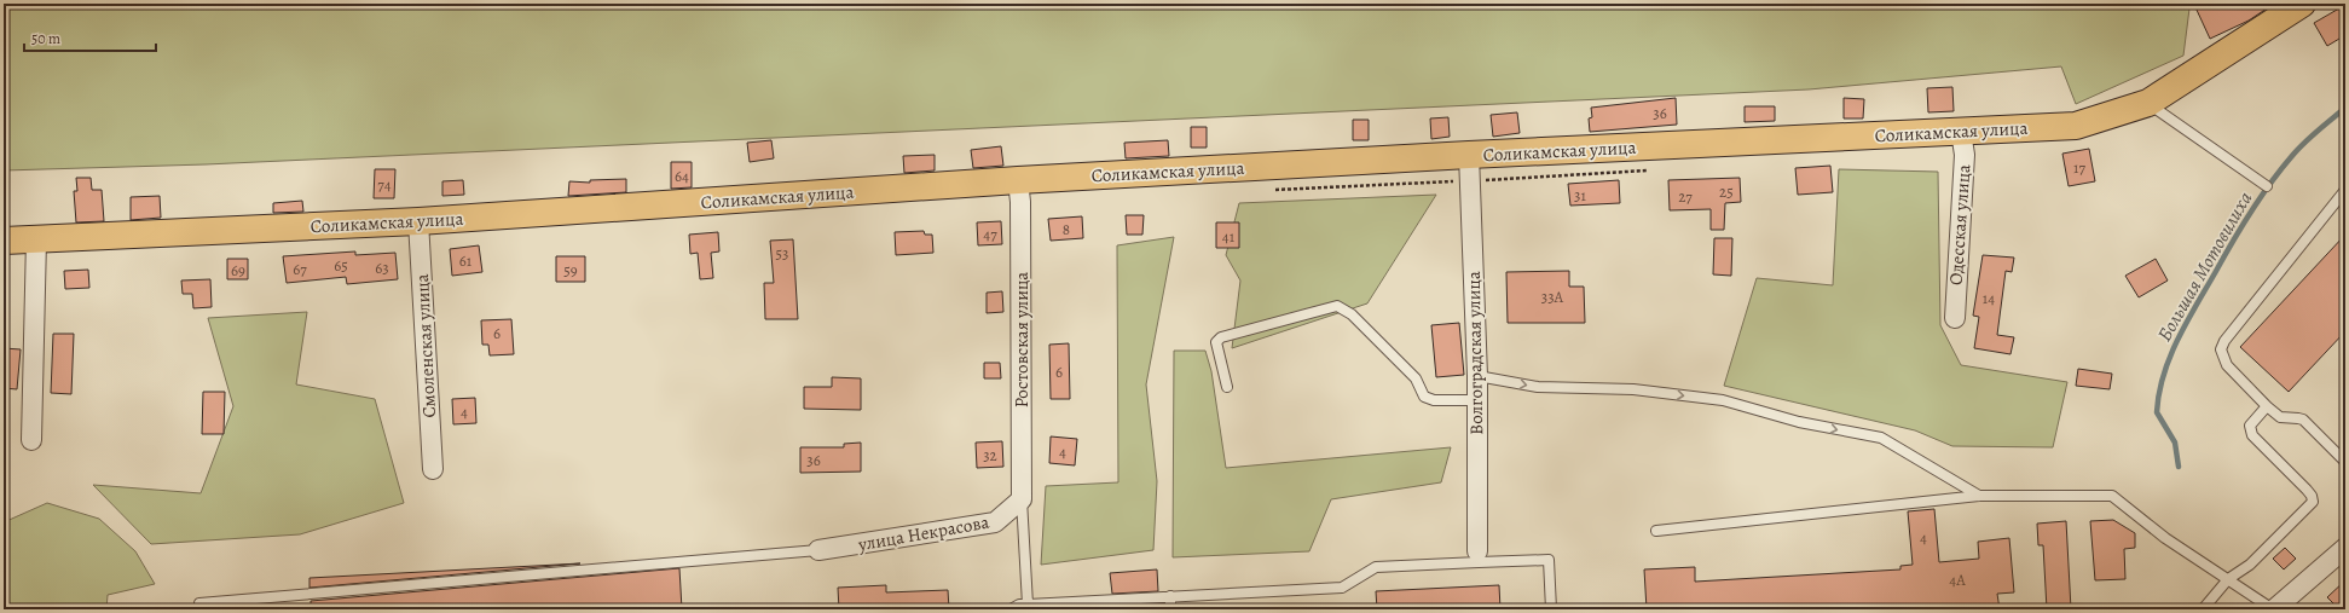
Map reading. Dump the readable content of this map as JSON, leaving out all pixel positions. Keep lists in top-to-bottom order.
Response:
{
  "streets": {
    "main road": ["Соликамская улица"],
    "street": [
      "Одесская улица",
      "Ростовская улица",
      "Смоленская улица",
      "Волгоградская улица",
      "улица Некрасова"
    ]
  },
  "crossings": [
    ["Соликамская улица", "Одесская улица"],
    ["Соликамская улица", "Ростовская улица"],
    ["Соликамская улица", "Смоленская улица"],
    ["Соликамская улица", "Волгоградская улица"],
    ["Ростовская улица", "улица Некрасова"]
  ],
  "water": ["Большая Мотовилиха"],
  "house_numbers": [
    "36",
    "17",
    "64",
    "74",
    "25",
    "31",
    "27",
    "8",
    "47",
    "41",
    "53",
    "61",
    "65",
    "63",
    "67",
    "69",
    "59",
    "33А",
    "14",
    "6",
    "6",
    "4",
    "4",
    "32",
    "36",
    "4",
    "4А"
  ],
  "scale_bar": "50 m"
}
